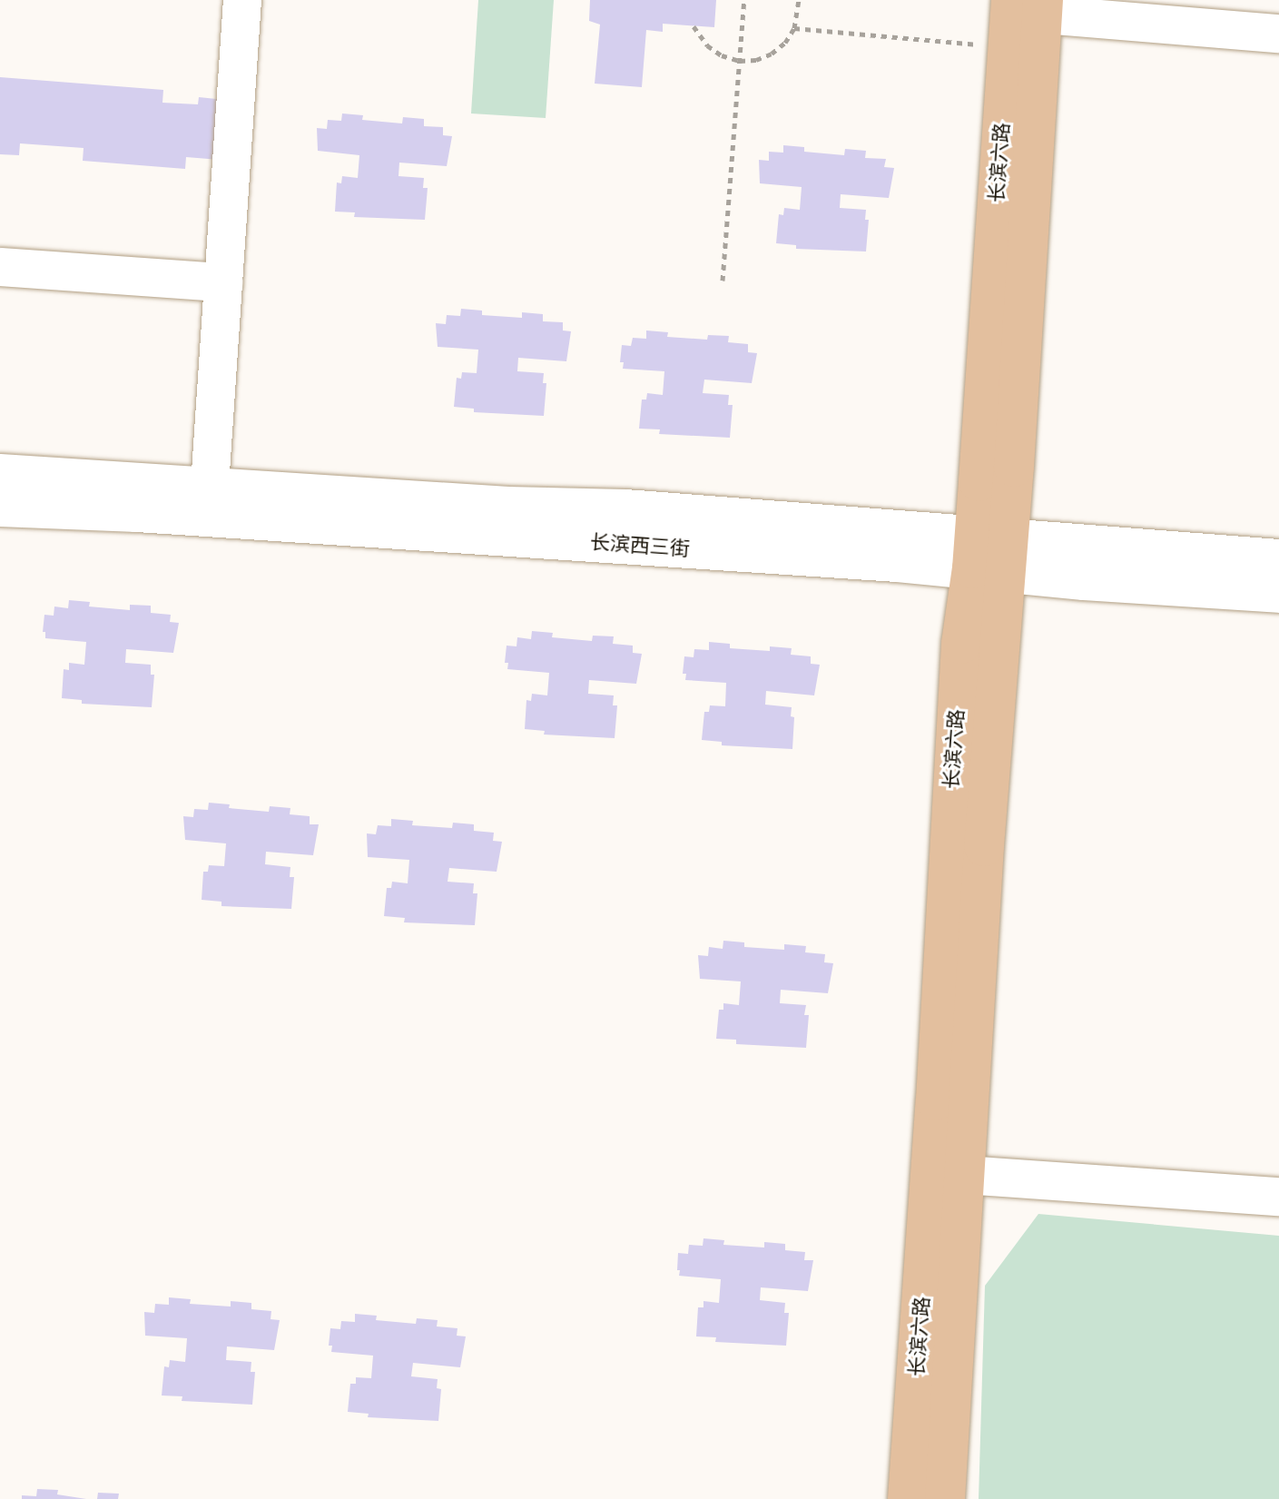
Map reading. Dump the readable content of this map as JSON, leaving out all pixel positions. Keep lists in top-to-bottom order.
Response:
{
  "streets": {
    "main road": ["长滨六路"],
    "street": ["长滨西三街"]
  },
  "crossings": [
    ["长滨六路", "长滨西三街"]
  ]
}
